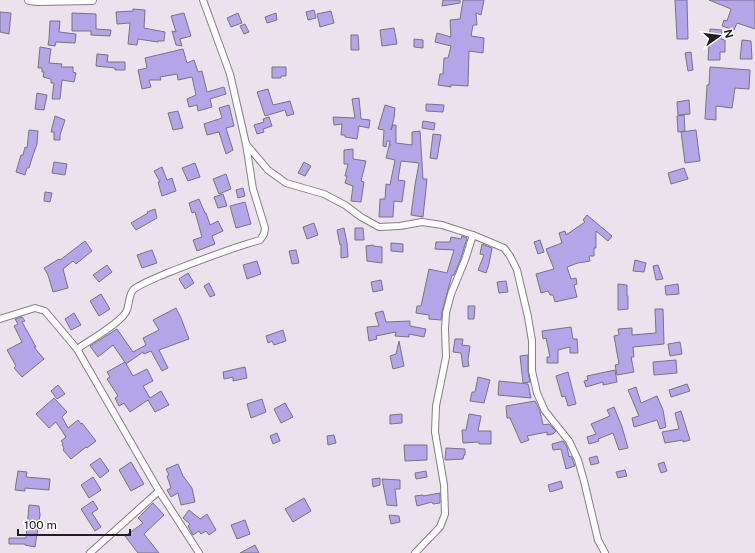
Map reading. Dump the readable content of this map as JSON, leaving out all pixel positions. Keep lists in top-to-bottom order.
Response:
{
  "scale_bar": "100 m",
  "north": "right"
}
